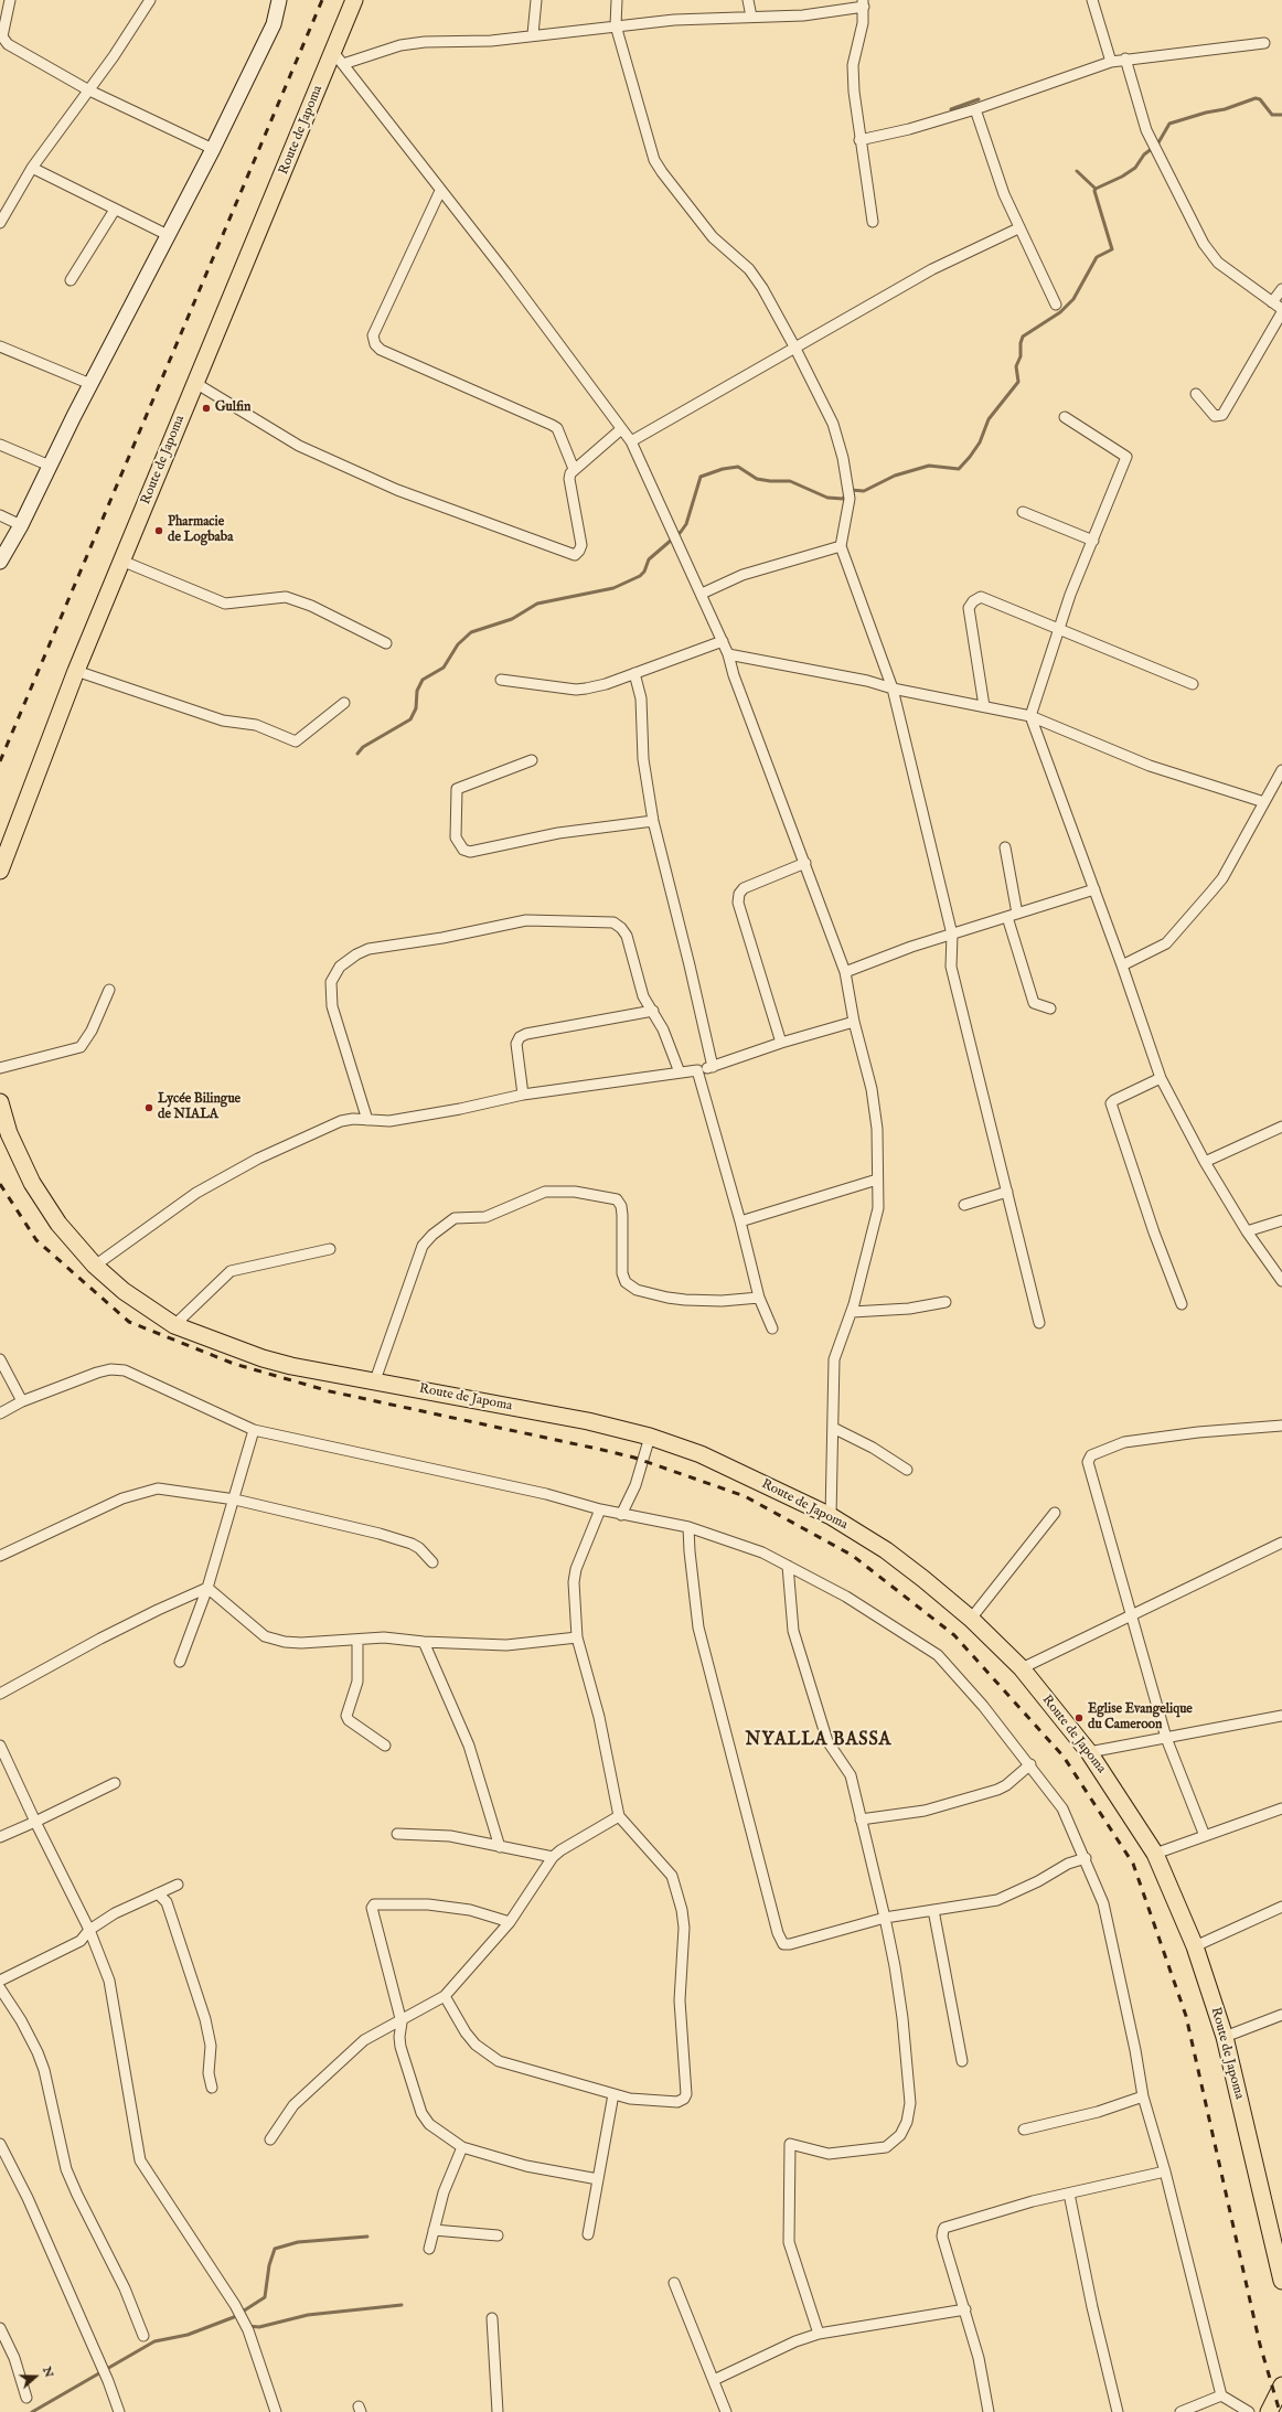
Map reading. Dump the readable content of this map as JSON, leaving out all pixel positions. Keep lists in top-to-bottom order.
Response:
{
  "streets": {
    "main road": ["Route de Japoma"]
  },
  "districts": ["NYALLA BASSA"],
  "places": [
    "Gulfin",
    "Pharmacie de Logbaba",
    "Lycée Bilingue de NIALA",
    "Eglise Evangelique du Cameroon"
  ],
  "north": "right"
}
